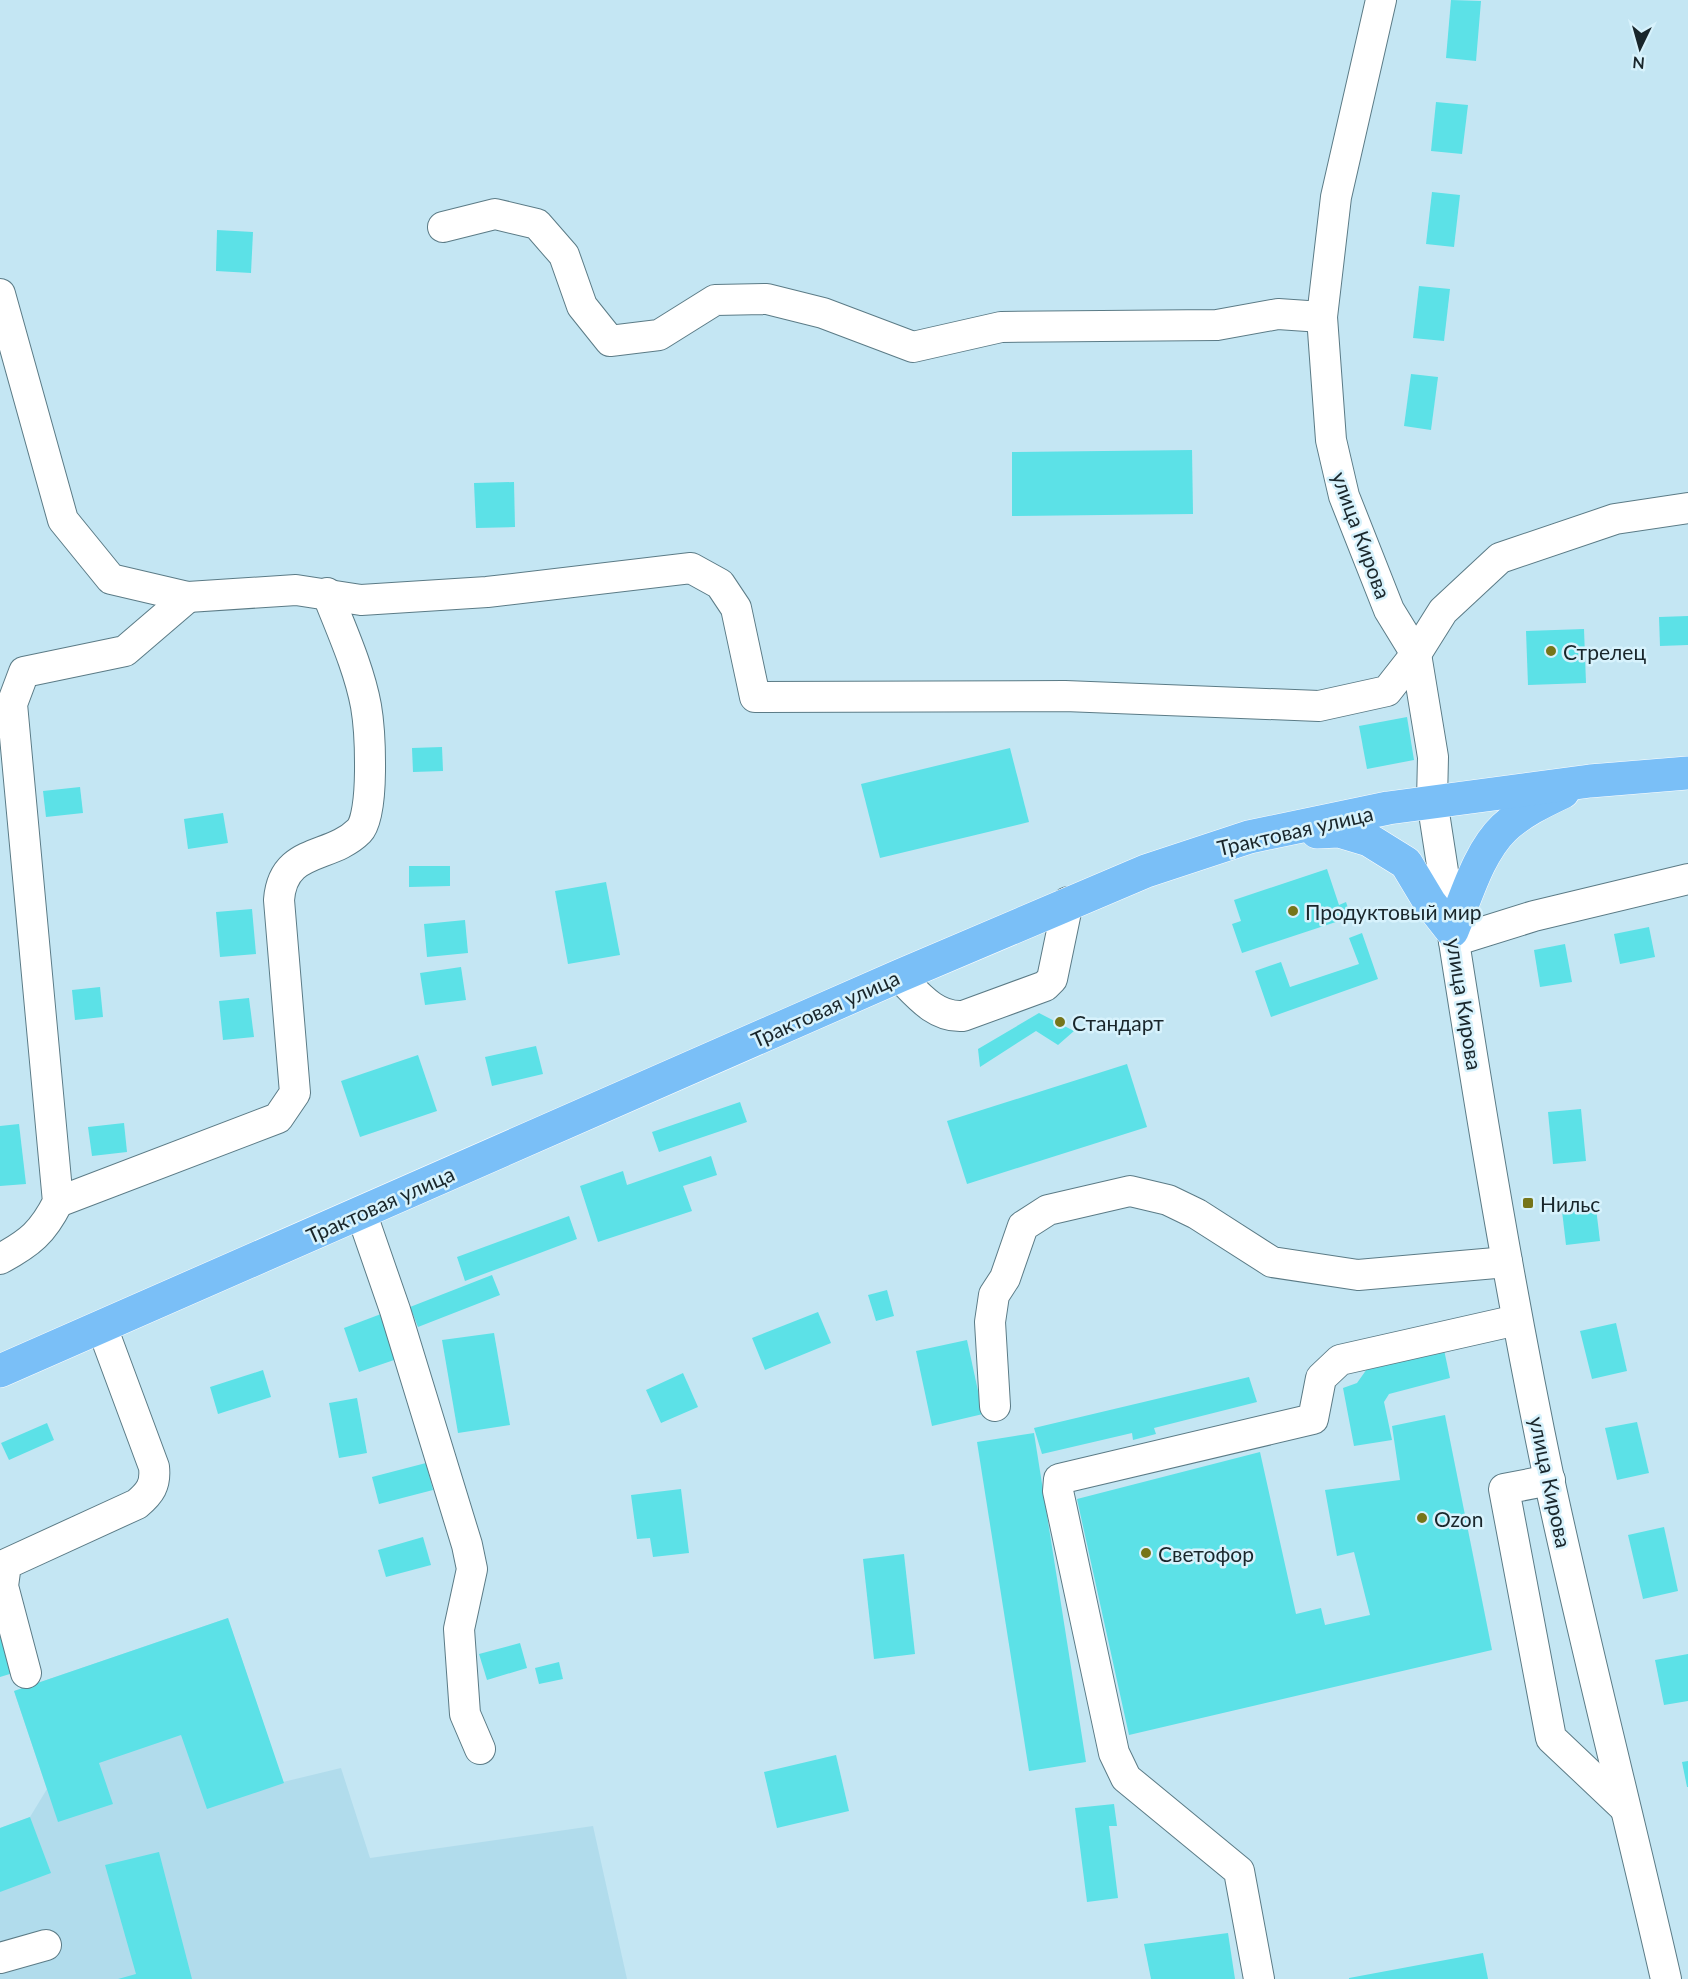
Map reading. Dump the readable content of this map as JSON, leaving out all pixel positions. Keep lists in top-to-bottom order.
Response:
{
  "streets": {
    "highway": ["Трактовая улица"],
    "street": ["улица Кирова"]
  },
  "crossings": [
    ["улица Кирова", "Трактовая улица"]
  ],
  "places": {
    "other": [
      "Стрелец",
      "Продуктовый мир",
      "Стандарт",
      "Ozon",
      "Светофор"
    ],
    "transit": ["Нильс"]
  },
  "north": "bottom"
}
